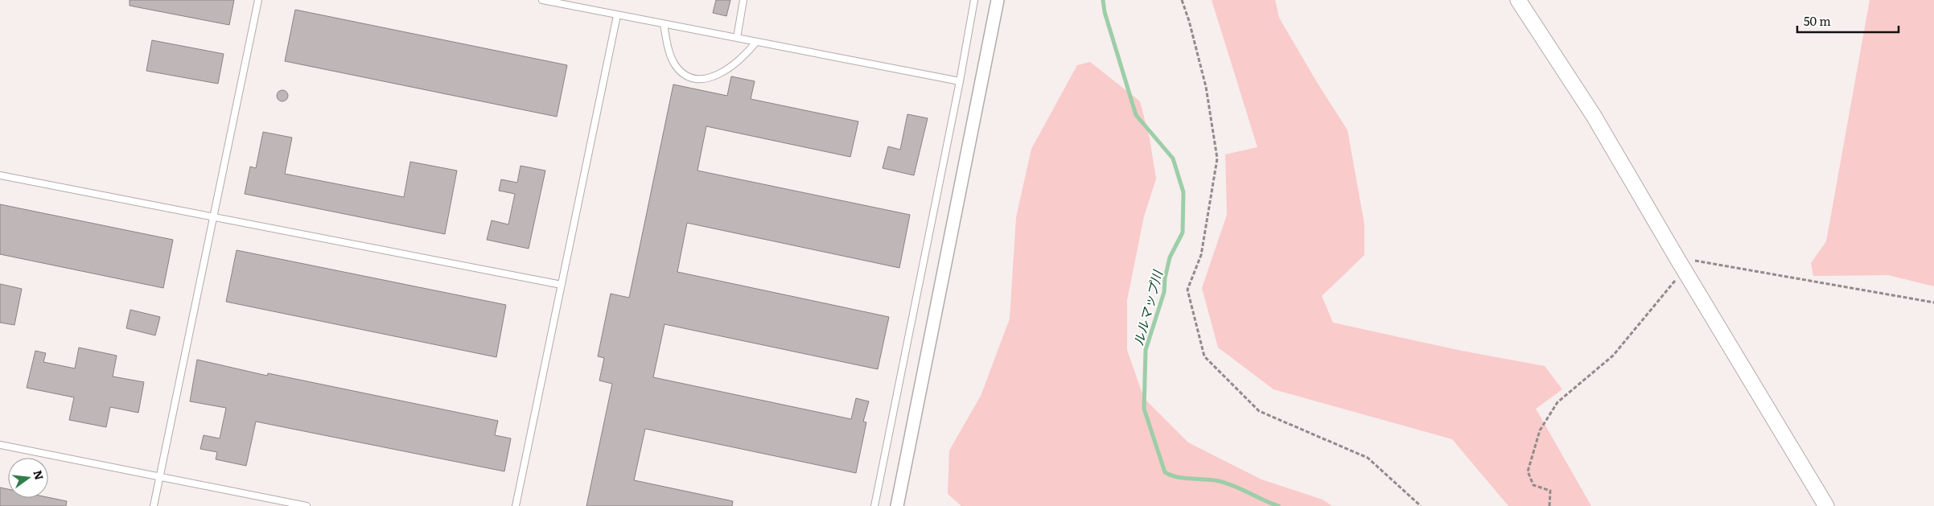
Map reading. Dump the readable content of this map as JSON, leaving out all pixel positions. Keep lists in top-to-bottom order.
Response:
{
  "water": ["ルルマップ川"],
  "scale_bar": "50 m",
  "north": "right"
}
